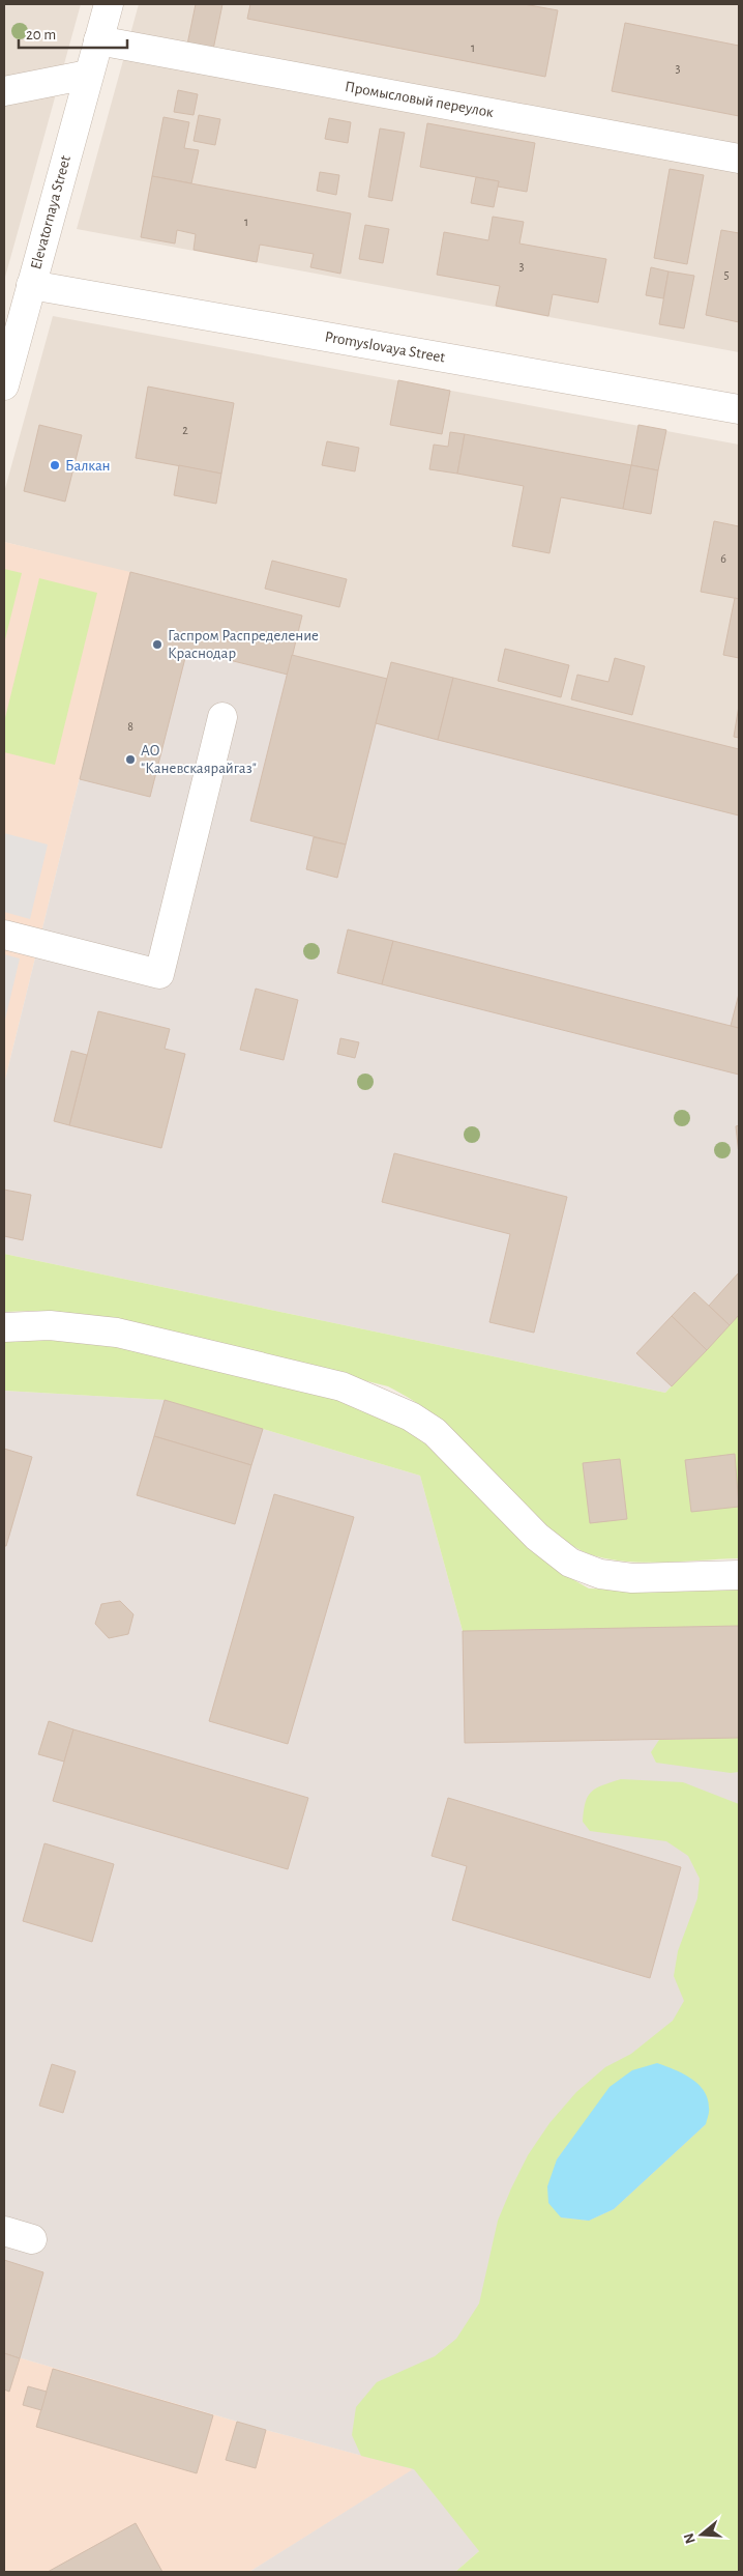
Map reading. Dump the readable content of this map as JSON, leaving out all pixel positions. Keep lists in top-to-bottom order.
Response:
{
  "streets": {
    "street": ["Промысловый переулок", "Elevatornaya Street", "Promyslovaya Street"]
  },
  "crossings": [
    ["Промысловый переулок", "Elevatornaya Street"],
    ["Elevatornaya Street", "Promyslovaya Street"]
  ],
  "places": ["Балкан", "Гаспром Распределение Краснодар", "АО \"Каневскаярайгаз\""],
  "house_numbers": [
    "1",
    "3",
    "1",
    "3",
    "5",
    "2",
    "6",
    "8"
  ],
  "scale_bar": "20 m",
  "north": "left"
}
